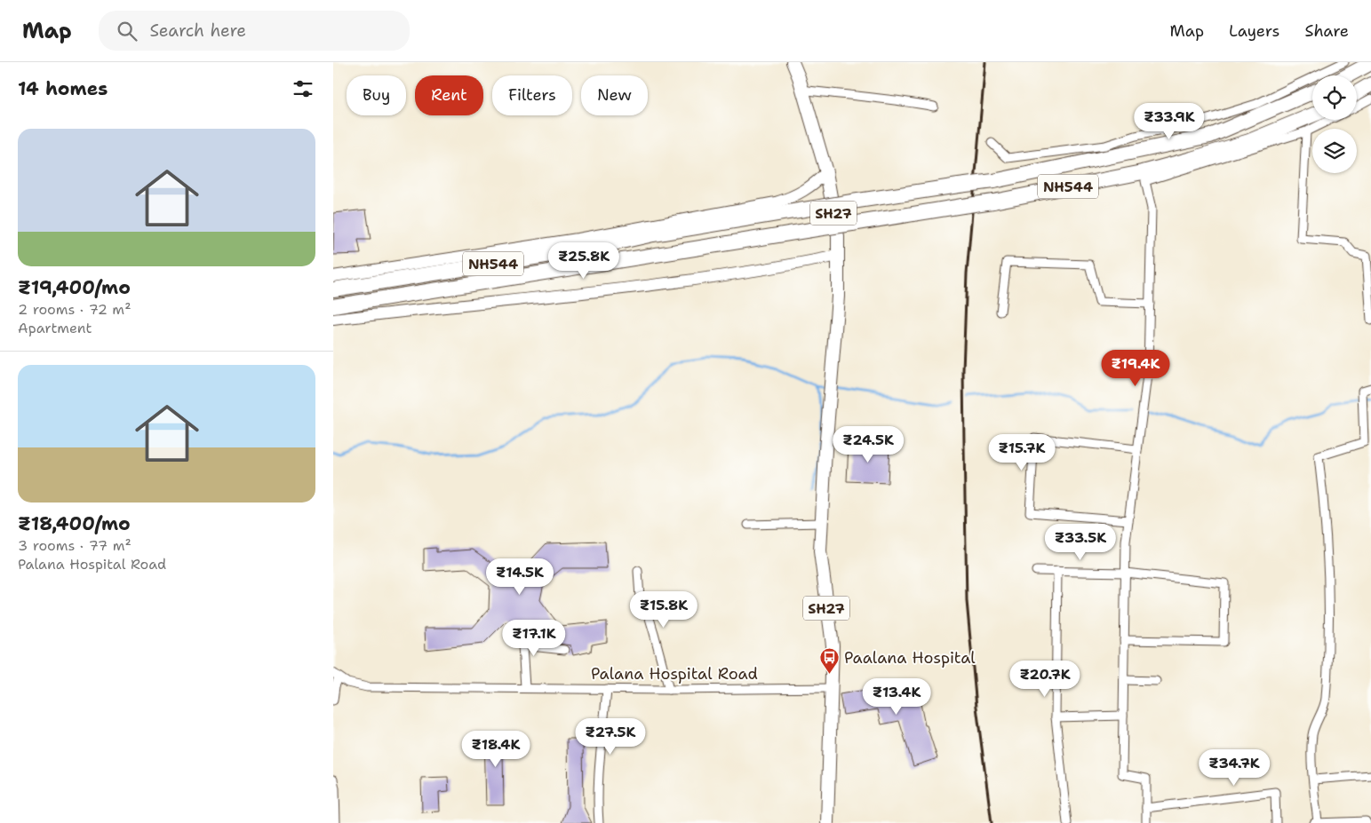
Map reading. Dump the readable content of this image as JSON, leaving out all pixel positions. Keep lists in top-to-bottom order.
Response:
{
  "streets": {
    "highway": ["NH544"],
    "main road": ["SH27"],
    "street": ["Palana Hospital Road"]
  },
  "crossings": [
    ["SH27", "Palana Hospital Road"]
  ],
  "places": {
    "bus stop": ["Paalana Hospital"]
  },
  "page": {
    "header": "Map",
    "search": "Search here",
    "nav": ["Map", "Layers", "Share"],
    "heading": "14 homes",
    "chip": [
      "Buy",
      "Rent",
      "Filters",
      "New"
    ],
    "price": [
      "₹33.9K",
      "₹25.8K",
      "₹19.4K",
      "₹24.5K",
      "₹15.7K",
      "₹33.5K",
      "₹14.5K",
      "₹15.8K",
      "₹17.1K",
      "₹20.7K",
      "₹13.4K",
      "₹27.5K",
      "₹18.4K",
      "₹34.7K"
    ],
    "list": [
      {
        "name": "₹19,400/mo",
        "note": "2 rooms · 72 m² · Apartment"
      },
      {
        "name": "₹18,400/mo",
        "note": "3 rooms · 77 m² · Palana Hospital Road"
      }
    ]
  }
}
